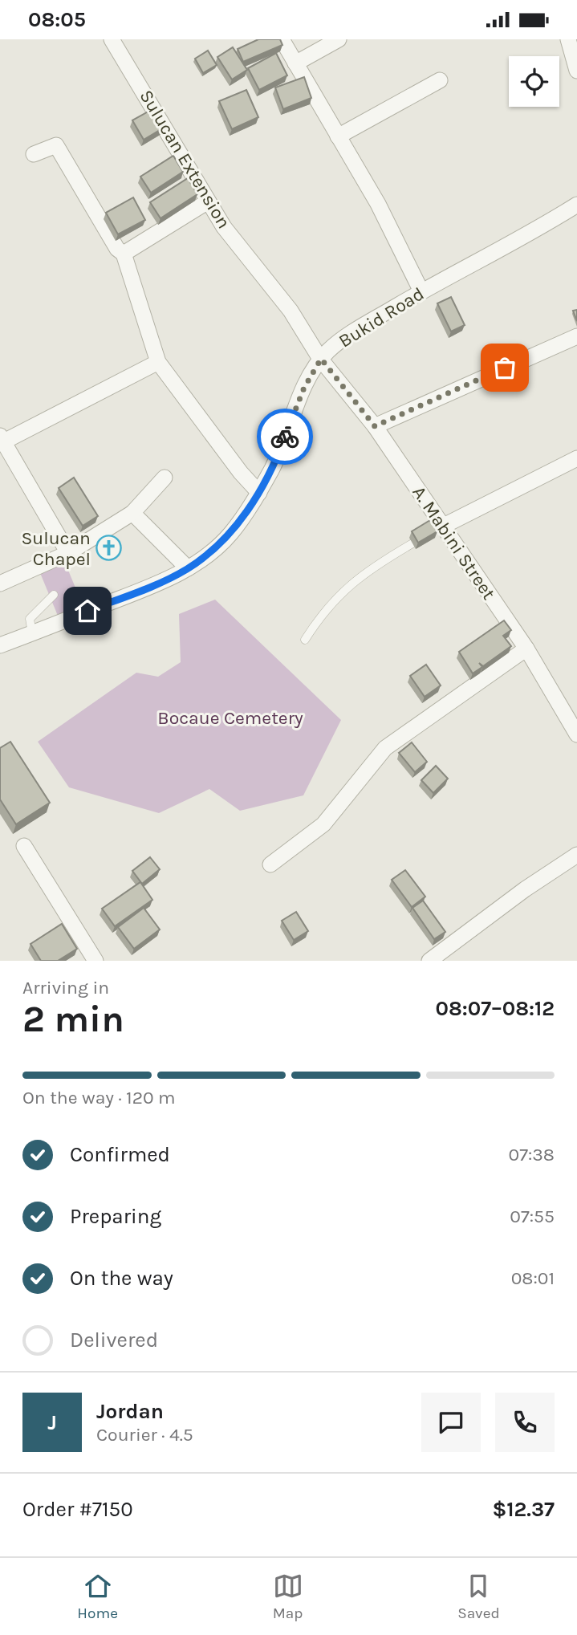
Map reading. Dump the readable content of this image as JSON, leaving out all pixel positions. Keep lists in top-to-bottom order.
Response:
{
  "streets": {
    "street": ["Sulucan Extension", "Bukid Road", "A. Mabini Street"]
  },
  "crossings": [
    ["Sulucan Extension", "Bukid Road"],
    ["Sulucan Extension", "A. Mabini Street"],
    ["Bukid Road", "A. Mabini Street"]
  ],
  "parks": ["Bocaue Cemetery"],
  "places": {
    "church": ["Sulucan Chapel"]
  },
  "page": {
    "status": "08:05",
    "heading": ["2 min", "Arriving in", "08:07–08:12"],
    "panel": [
      "Jordan",
      "Courier · 4.5",
      "Order #7150",
      "$12.37"
    ],
    "bar": "On the way · 120 m",
    "list": [
      ["Confirmed", "07:38"],
      ["Preparing", "07:55"],
      ["On the way", "08:01"],
      "Delivered"
    ],
    "round": "J",
    "tabs": ["Home", "Map", "Saved"]
  }
}
